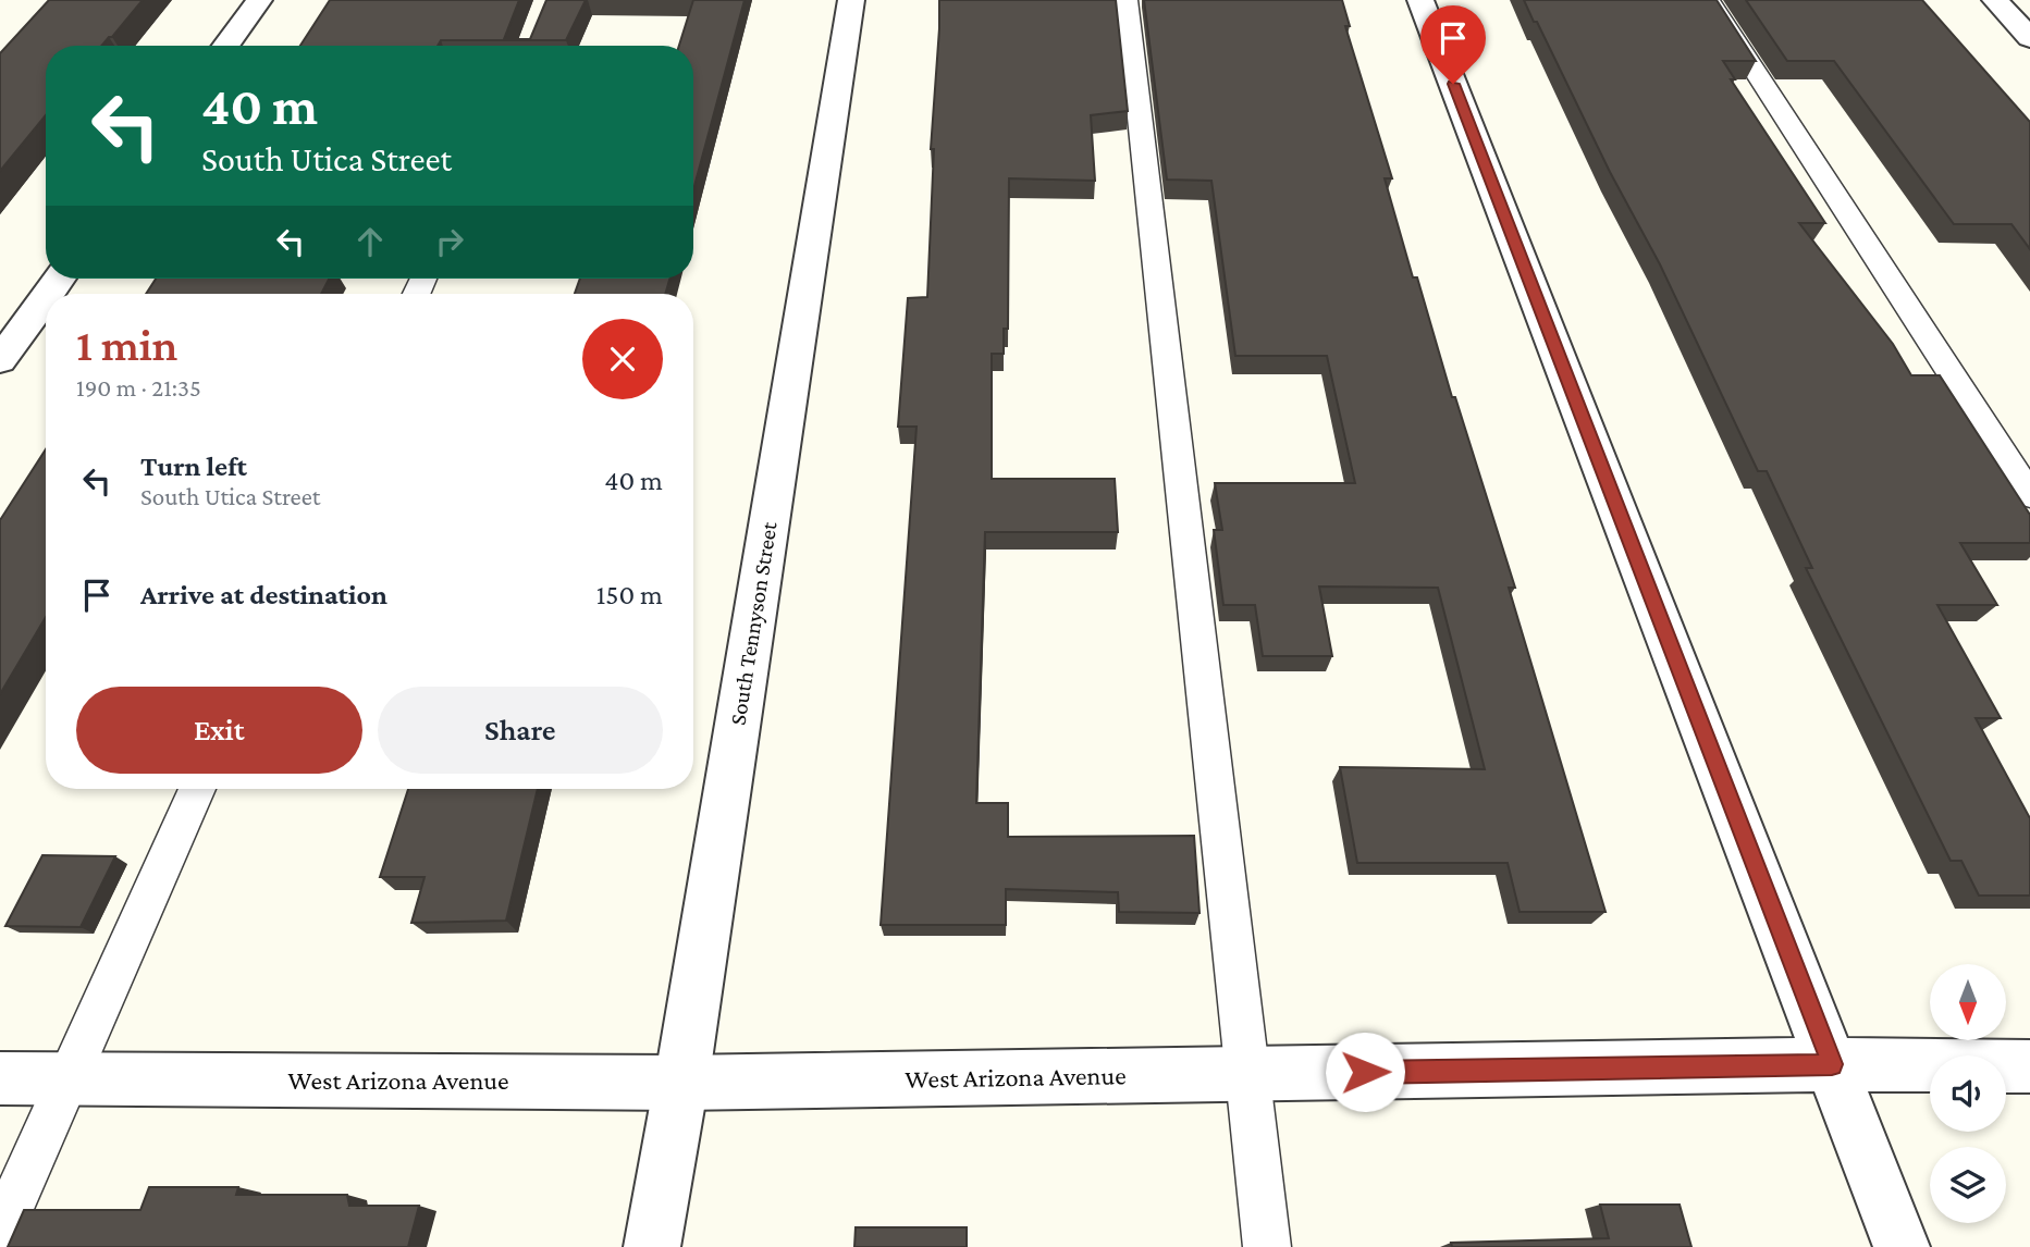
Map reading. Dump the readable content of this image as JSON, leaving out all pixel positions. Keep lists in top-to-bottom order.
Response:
{
  "streets": {
    "street": ["South Tennyson Street", "West Arizona Avenue"]
  },
  "crossings": [
    ["South Tennyson Street", "West Arizona Avenue"]
  ],
  "north": "bottom",
  "page": {
    "turn": ["40 m", "South Utica Street"],
    "heading": ["1 min", "190 m · 21:35"],
    "list": [
      {
        "name": "Turn left",
        "note": "South Utica Street",
        "value": "40 m"
      },
      {
        "name": "Arrive at destination",
        "value": "150 m"
      }
    ],
    "buttons": ["Exit", "Share"]
  }
}
